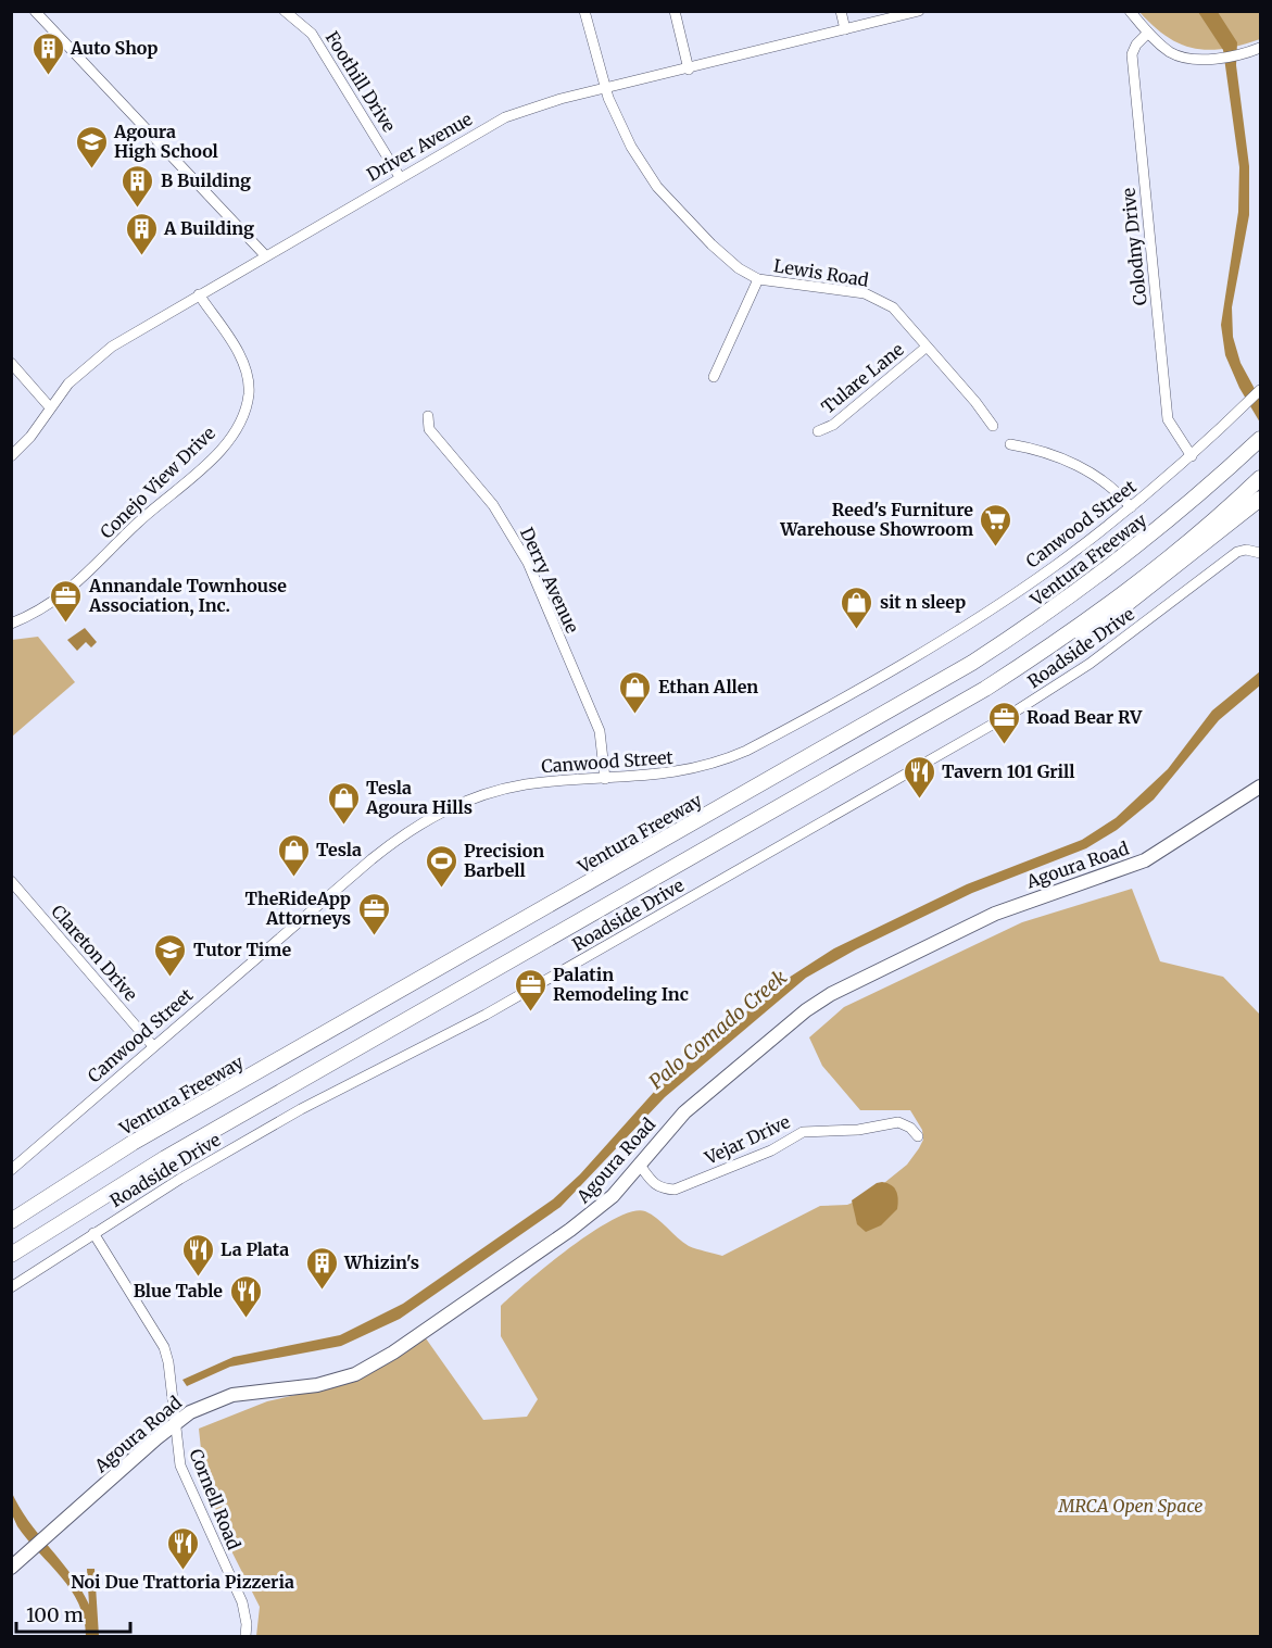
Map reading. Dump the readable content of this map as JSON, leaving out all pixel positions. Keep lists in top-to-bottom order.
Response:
{
  "streets": {
    "highway": ["Ventura Freeway"],
    "main road": ["Agoura Road"],
    "street": [
      "Foothill Drive",
      "Driver Avenue",
      "Colodny Drive",
      "Lewis Road",
      "Tulare Lane",
      "Conejo View Drive",
      "Canwood Street",
      "Derry Avenue",
      "Roadside Drive",
      "Clareton Drive",
      "Vejar Drive",
      "Cornell Road"
    ]
  },
  "crossings": [
    ["Foothill Drive", "Driver Avenue"],
    ["Driver Avenue", "Lewis Road"],
    ["Driver Avenue", "Conejo View Drive"],
    ["Colodny Drive", "Canwood Street"],
    ["Lewis Road", "Tulare Lane"],
    ["Canwood Street", "Derry Avenue"],
    ["Canwood Street", "Clareton Drive"],
    ["Roadside Drive", "Cornell Road"],
    ["Agoura Road", "Vejar Drive"],
    ["Agoura Road", "Cornell Road"]
  ],
  "water": ["Palo Comado Creek"],
  "parks": ["MRCA Open Space"],
  "places": {
    "building": [
      "Auto Shop",
      "B Building",
      "A Building",
      "Whizin's"
    ],
    "school or university": ["Agoura High School", "Tutor Time"],
    "supermarket": ["Reed's Furniture Warehouse Showroom"],
    "office": [
      "Annandale Townhouse Association, Inc.",
      "Road Bear RV",
      "TheRideApp Attorneys",
      "Palatin Remodeling Inc"
    ],
    "shop": [
      "sit n sleep",
      "Ethan Allen",
      "Tesla Agoura Hills",
      "Tesla"
    ],
    "restaurant": [
      "Tavern 101 Grill",
      "La Plata",
      "Blue Table",
      "Noi Due Trattoria Pizzeria"
    ],
    "sports": ["Precision Barbell"]
  },
  "scale_bar": "100 m"
}
